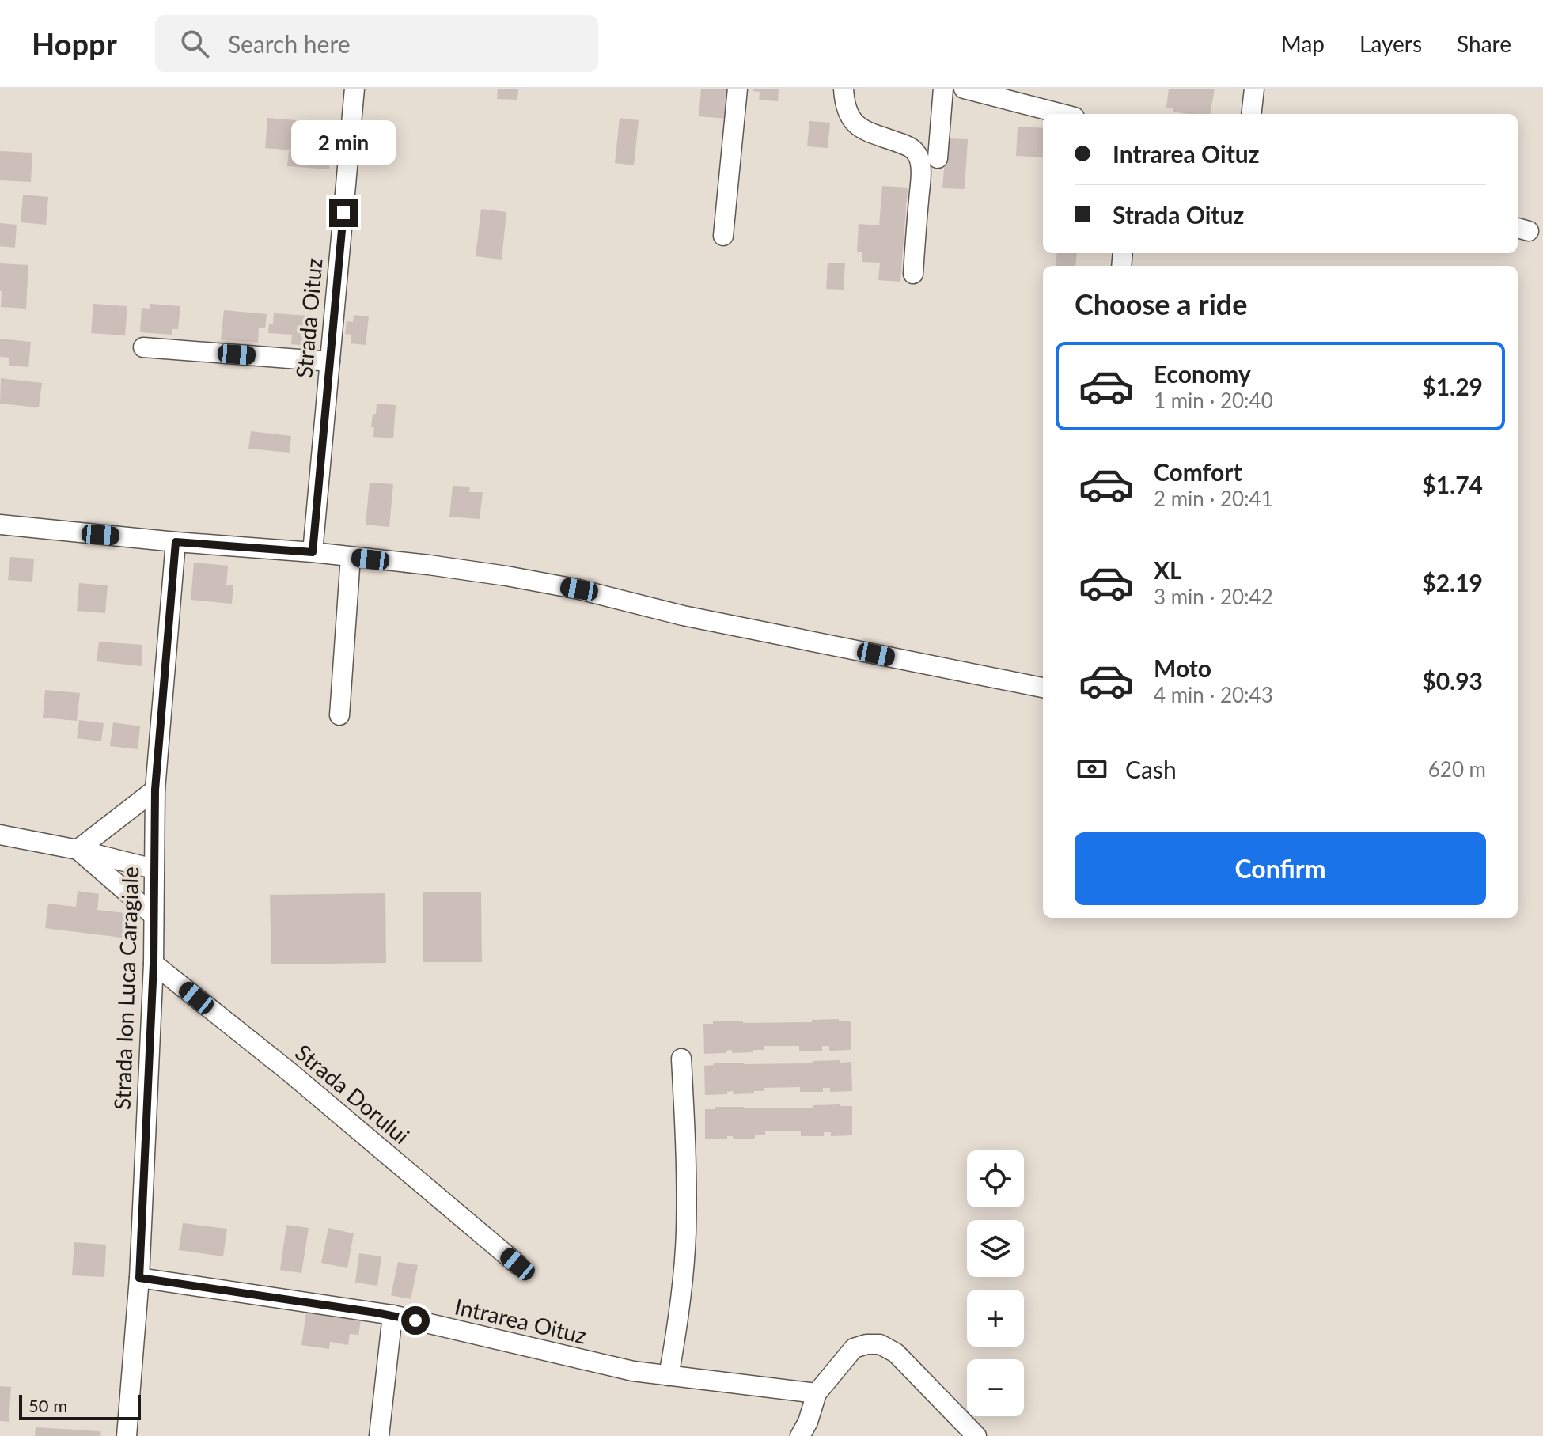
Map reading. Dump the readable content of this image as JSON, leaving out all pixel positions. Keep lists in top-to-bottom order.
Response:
{
  "streets": {
    "street": [
      "Strada Oituz",
      "Strada Ion Luca Caragiale",
      "Strada Dorului",
      "Intrarea Oituz"
    ]
  },
  "crossings": [
    ["Strada Ion Luca Caragiale", "Strada Dorului"],
    ["Strada Ion Luca Caragiale", "Intrarea Oituz"]
  ],
  "scale_bar": "50 m",
  "page": {
    "header": "Hoppr",
    "search": "Search here",
    "nav": ["Map", "Layers", "Share"],
    "banner": ["Intrarea Oituz", "Strada Oituz"],
    "bubble": "2 min",
    "heading": "Choose a ride",
    "list": [
      {
        "name": "Economy",
        "note": "1 min · 20:40",
        "value": "$1.29"
      },
      {
        "name": "Comfort",
        "note": "2 min · 20:41",
        "value": "$1.74"
      },
      {
        "name": "XL",
        "note": "3 min · 20:42",
        "value": "$2.19"
      },
      {
        "name": "Moto",
        "note": "4 min · 20:43",
        "value": "$0.93"
      }
    ],
    "pay": ["Cash", "620 m"],
    "buttons": "Confirm",
    "map_buttons": ["+", "−"],
    "scale": "50 m"
  }
}
